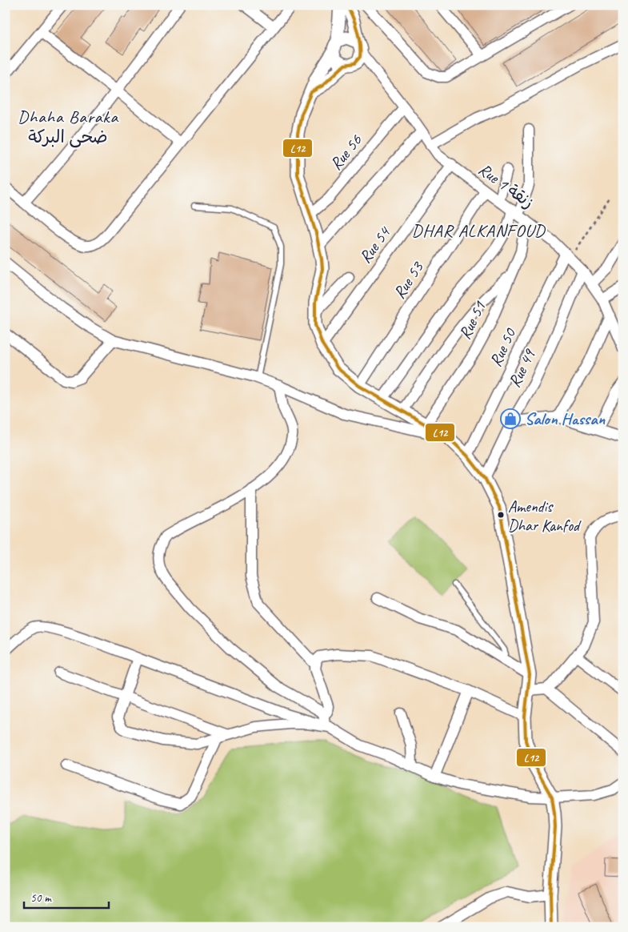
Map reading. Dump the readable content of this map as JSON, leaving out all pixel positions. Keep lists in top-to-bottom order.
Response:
{
  "streets": {
    "street": [
      "Rue 56",
      "Rue 1 زنقة",
      "Rue 54",
      "Rue 53",
      "Rue 51",
      "Rue 50",
      "Rue 49"
    ]
  },
  "crossings": [
    ["Rue 56", "Rue 1 زنقة"],
    ["Rue 1 زنقة", "Rue 54"],
    ["Rue 1 زنقة", "Rue 53"],
    ["Rue 1 زنقة", "Rue 51"],
    ["Rue 1 زنقة", "Rue 50"],
    ["Rue 1 زنقة", "Rue 49"]
  ],
  "districts": ["Dhaha Baraka ضحى البركة", "DHAR ALKANFOUD"],
  "places": {
    "shop": ["Salon Hassan"],
    "other": ["Amendis Dhar Kanfod"]
  },
  "lines": ["transit line L12"],
  "scale_bar": "50 m"
}
